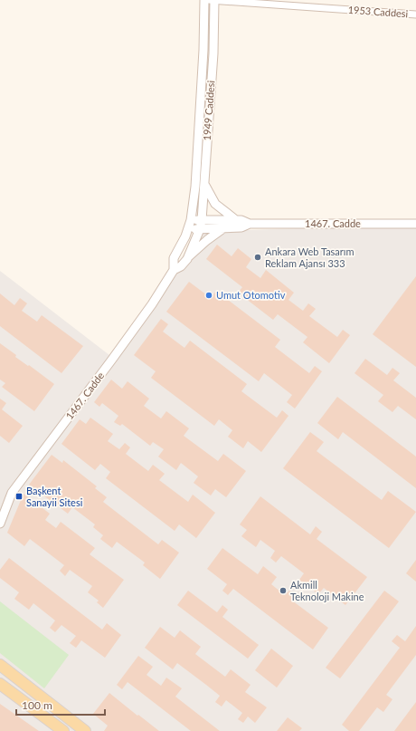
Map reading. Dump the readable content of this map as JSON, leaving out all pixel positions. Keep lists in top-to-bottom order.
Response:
{
  "streets": {
    "street": ["1953 Caddesi", "1949 Caddesi", "1467. Cadde"]
  },
  "crossings": [
    ["1953 Caddesi", "1949 Caddesi"],
    ["1949 Caddesi", "1467. Cadde"]
  ],
  "places": {
    "other": ["Ankara Web Tasarım Reklam Ajansı 333", "Umut Otomotiv", "Akmill Teknoloji Makine"],
    "transit": ["Başkent Sanayii Sitesi"]
  },
  "scale_bar": "100 m"
}
